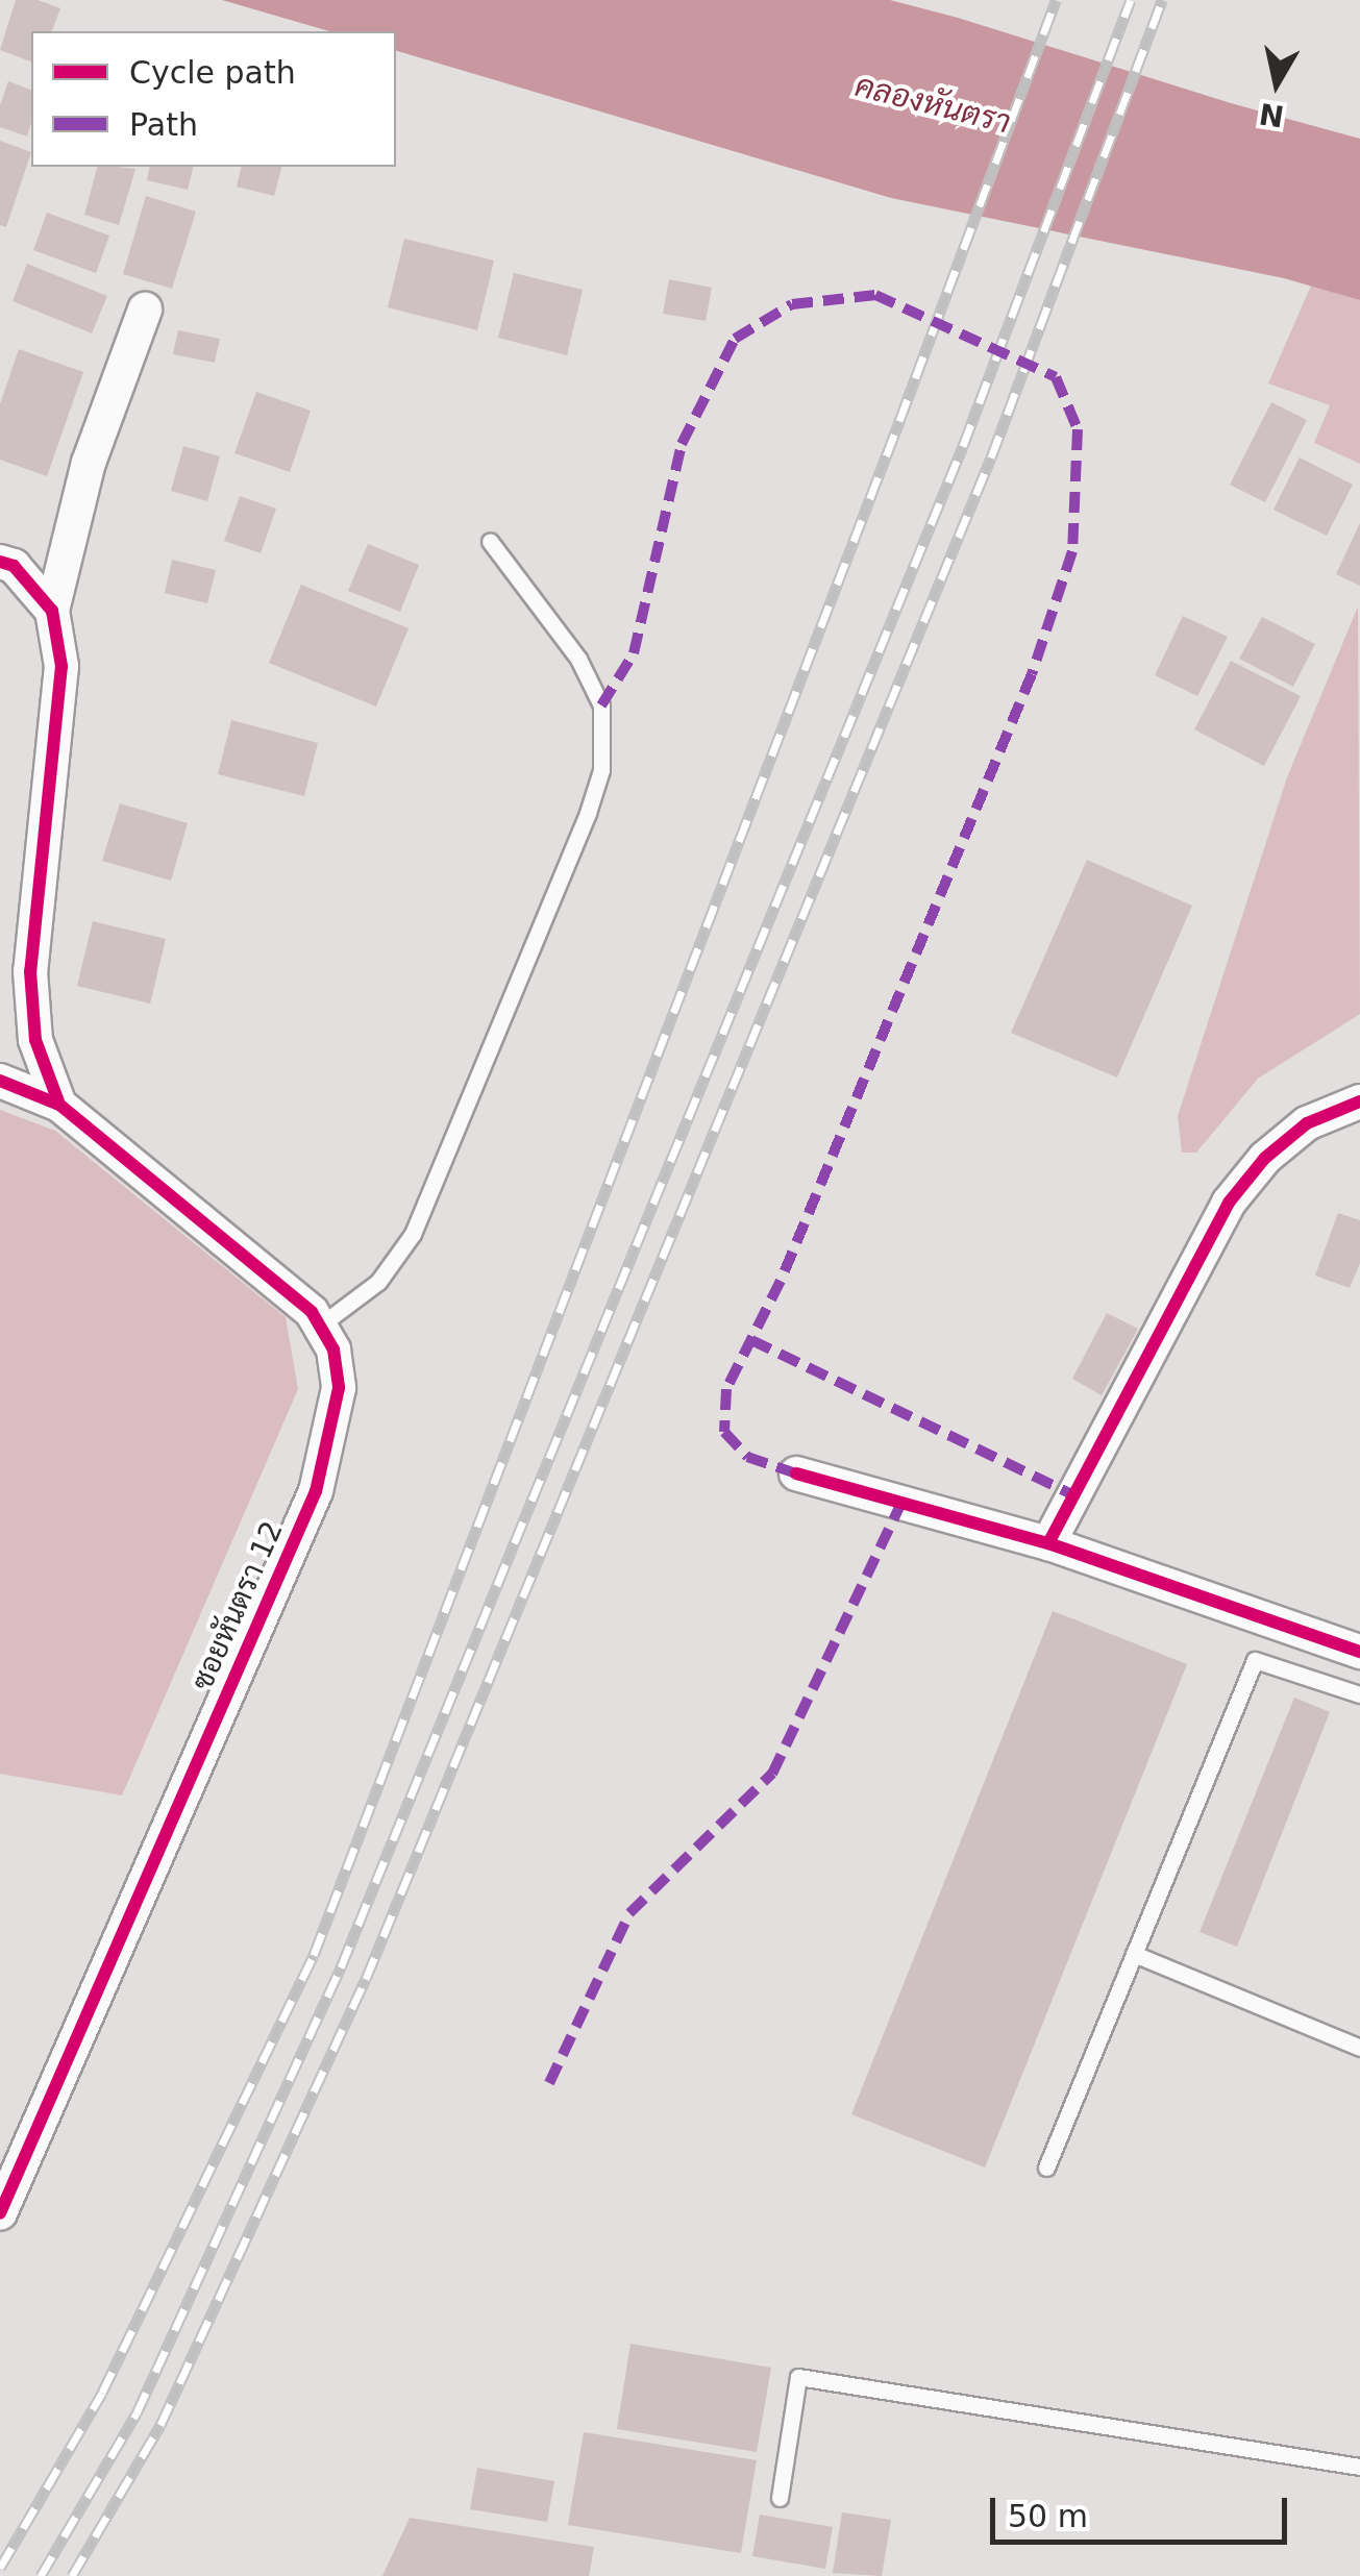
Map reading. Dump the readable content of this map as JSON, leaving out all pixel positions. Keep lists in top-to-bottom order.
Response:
{
  "streets": {
    "street": ["ซอยหันตรา 12"]
  },
  "water": ["คลองหันตรา"],
  "legend": ["Cycle path", "Path"],
  "scale_bar": "50 m",
  "north": "bottom"
}
